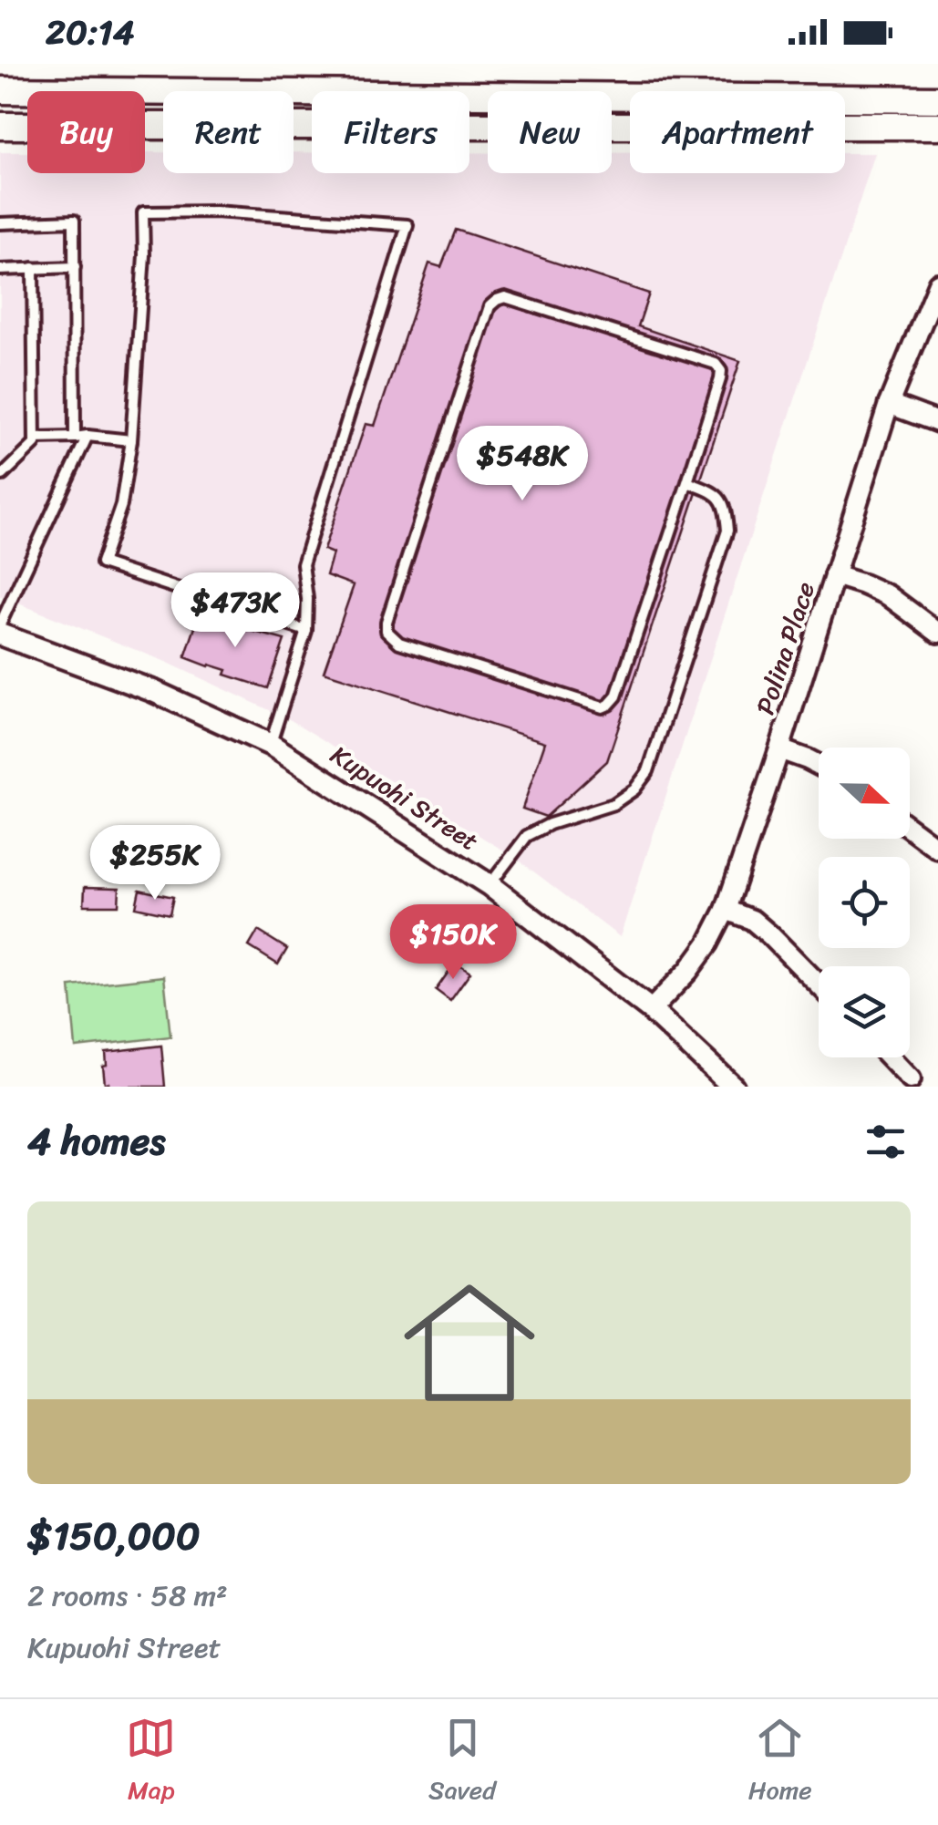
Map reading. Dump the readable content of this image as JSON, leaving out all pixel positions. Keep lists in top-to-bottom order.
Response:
{
  "streets": {
    "street": ["Polina Place", "Kupuohi Street"]
  },
  "crossings": [
    ["Polina Place", "Kupuohi Street"]
  ],
  "north": "right",
  "page": {
    "status": "20:14",
    "chip": [
      "Buy",
      "Rent",
      "Filters",
      "New",
      "Apartment"
    ],
    "price": [
      "$548K",
      "$473K",
      "$255K",
      "$150K"
    ],
    "heading": "4 homes",
    "list": [
      {
        "name": "$150,000",
        "note": "2 rooms · 58 m² · Kupuohi Street"
      }
    ],
    "tabs": ["Map", "Saved", "Home"]
  }
}
